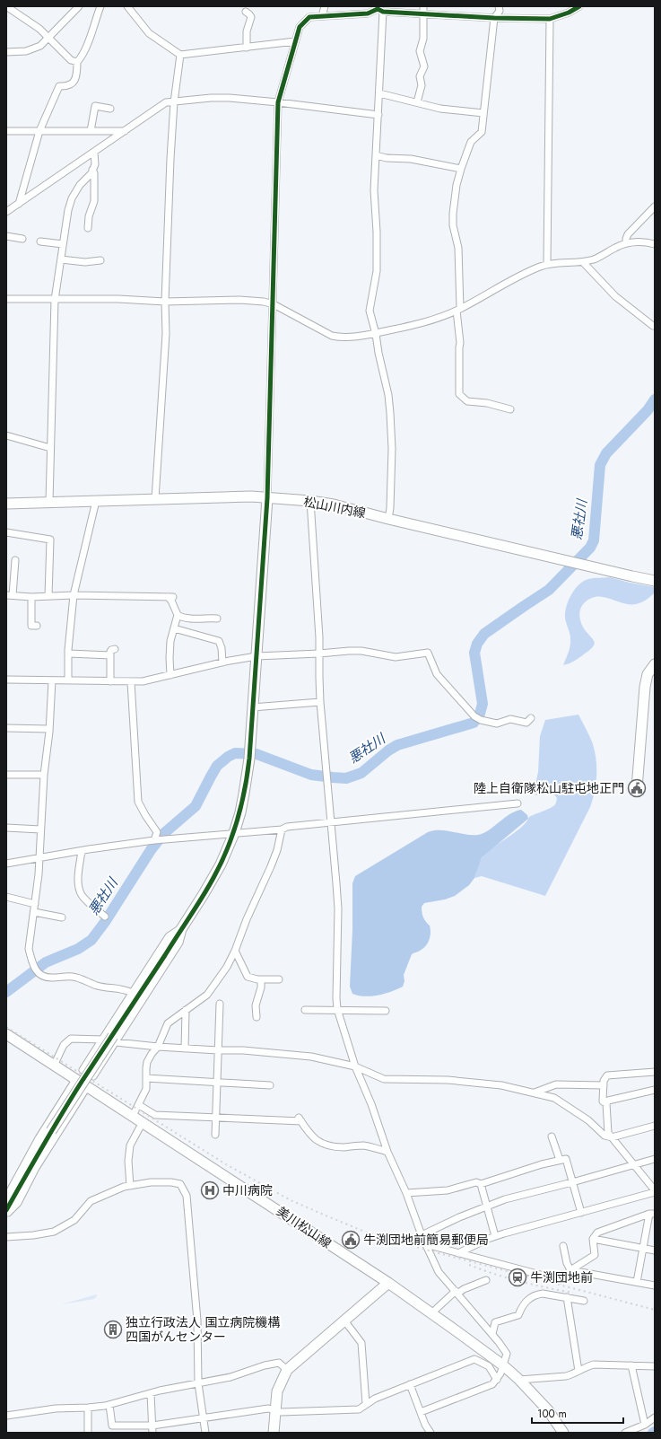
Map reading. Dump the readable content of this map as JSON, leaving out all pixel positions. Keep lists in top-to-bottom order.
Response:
{
  "streets": {
    "main road": ["松山川内線", "美川松山線"]
  },
  "water": ["悪社川"],
  "places": {
    "public building": ["陸上自衛隊松山駐屯地正門", "牛渕団地前簡易郵便局"],
    "hospital": ["中川病院"],
    "station": ["牛渕団地前"],
    "building": ["独立行政法人 国立病院機構 四国がんセンター"]
  },
  "scale_bar": "100 m"
}
